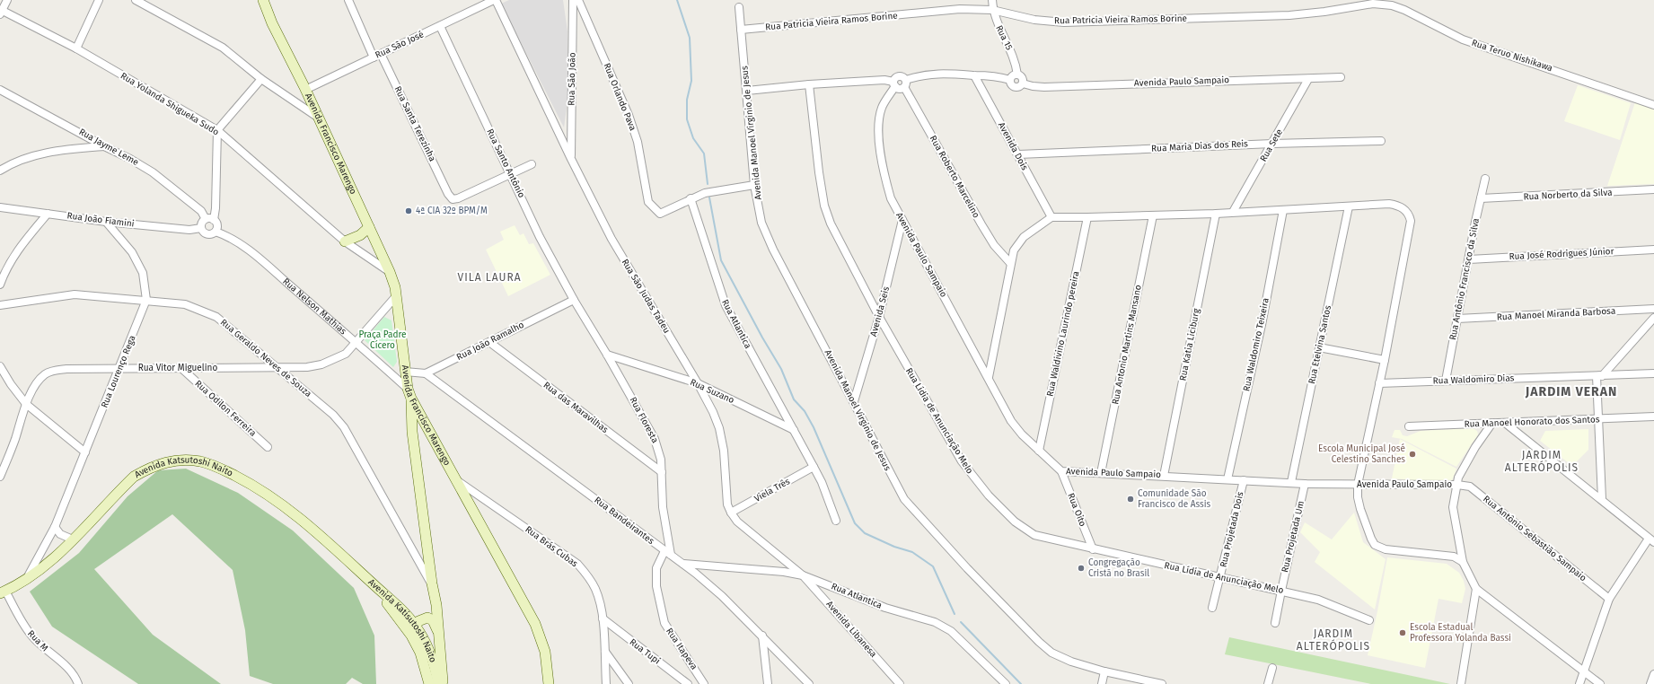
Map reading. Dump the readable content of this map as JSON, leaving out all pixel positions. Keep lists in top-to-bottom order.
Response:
{
  "streets": {
    "main road": ["Avenida Francisco Marengo", "Avenida Katsutoshi Naito", "Avenida Katisutoshi Naito"],
    "street": [
      "Rua Patricia Vieira Ramos Borine",
      "Rua 15",
      "Rua São José",
      "Rua Teruo Nishikawa",
      "Rua São João",
      "Avenida Paulo Sampaio",
      "Rua Orlando Pava",
      "Rua Yolanda Shigueka Sudo",
      "Rua Santa Terezinha",
      "Avenida Manoel Virginio de Jesus",
      "Rua Sete",
      "Avenida Dois",
      "Rua Maria Dias dos Reis",
      "Rua Jayme Leme",
      "Rua Santo Antônio",
      "Rua Roberto Marcelino",
      "Rua Norberto da Silva",
      "Rua João Fiamini",
      "Rua José Rodrigues Júnior",
      "Rua Antônio Francisco da Silva",
      "Rua São Judas Tadeu",
      "Rua Nelson Mathias",
      "Avenida Seis",
      "Rua Manoel Miranda Barbosa",
      "Rua Atlantica",
      "Rua Waldivino Laurindo pereira",
      "Rua João Ramalho",
      "Rua Antonio Martins Mansano",
      "Rua Katia Liciburg",
      "Rua Waldomiro Teixeira",
      "Rua Etelvina Santos",
      "Rua Geraldo Neves de Souza",
      "Rua Vitor Miguelino",
      "Rua Lourenço Rega",
      "Rua Waldomiro Dias",
      "Rua Suzano",
      "Rua das Maravilhas",
      "Rua Odilon Ferreira",
      "Rua Floresta",
      "Rua Lídia de Anunciação Melo",
      "Rua Manoel Honorato dos Santos",
      "Viela Três",
      "Rua Oito",
      "Rua Bandeirantes",
      "Rua Projetada Dois",
      "Rua Projetada Um",
      "Rua Antônio Sebastião Sampaio",
      "Rua Brás Cubas",
      "Avenida Libanesa",
      "Rua M",
      "Rua Itapeva",
      "Rua Tupi"
    ]
  },
  "crossings": [
    ["Rua Patricia Vieira Ramos Borine", "Rua 15"],
    ["Rua Patricia Vieira Ramos Borine", "Rua Teruo Nishikawa"],
    ["Rua Patricia Vieira Ramos Borine", "Avenida Manoel Virginio de Jesus"],
    ["Rua 15", "Avenida Paulo Sampaio"],
    ["Rua São José", "Rua Santa Terezinha"],
    ["Rua São José", "Avenida Francisco Marengo"],
    ["Rua São José", "Rua Santo Antônio"],
    ["Rua São José", "Rua São Judas Tadeu"],
    ["Rua São João", "Rua São Judas Tadeu"],
    ["Avenida Paulo Sampaio", "Avenida Manoel Virginio de Jesus"],
    ["Avenida Paulo Sampaio", "Rua Sete"],
    ["Avenida Paulo Sampaio", "Avenida Dois"],
    ["Avenida Paulo Sampaio", "Rua Roberto Marcelino"],
    ["Avenida Paulo Sampaio", "Avenida Seis"],
    ["Avenida Paulo Sampaio", "Rua Waldivino Laurindo pereira"],
    ["Avenida Paulo Sampaio", "Rua Antonio Martins Mansano"],
    ["Avenida Paulo Sampaio", "Rua Katia Liciburg"],
    ["Avenida Paulo Sampaio", "Rua Waldomiro Teixeira"],
    ["Avenida Paulo Sampaio", "Rua Etelvina Santos"],
    ["Avenida Paulo Sampaio", "Rua Lídia de Anunciação Melo"],
    ["Avenida Paulo Sampaio", "Rua Oito"],
    ["Avenida Paulo Sampaio", "Rua Projetada Dois"],
    ["Avenida Paulo Sampaio", "Rua Projetada Um"],
    ["Avenida Paulo Sampaio", "Rua Antônio Sebastião Sampaio"],
    ["Rua Orlando Pava", "Rua Atlantica"],
    ["Rua Yolanda Shigueka Sudo", "Avenida Francisco Marengo"],
    ["Rua Santa Terezinha", "Rua Santo Antônio"],
    ["Avenida Manoel Virginio de Jesus", "Avenida Seis"],
    ["Avenida Francisco Marengo", "Rua Nelson Mathias"],
    ["Avenida Francisco Marengo", "Rua Vitor Miguelino"],
    ["Avenida Francisco Marengo", "Rua Brás Cubas"],
    ["Rua Sete", "Rua Maria Dias dos Reis"],
    ["Avenida Dois", "Rua Maria Dias dos Reis"],
    ["Rua Jayme Leme", "Rua João Fiamini"],
    ["Rua Jayme Leme", "Rua Nelson Mathias"],
    ["Rua Santo Antônio", "Rua João Ramalho"],
    ["Rua Santo Antônio", "Rua Floresta"],
    ["Rua Norberto da Silva", "Rua Antônio Francisco da Silva"],
    ["Rua João Fiamini", "Rua Nelson Mathias"],
    ["Rua José Rodrigues Júnior", "Rua Antônio Francisco da Silva"],
    ["Rua Antônio Francisco da Silva", "Rua Manoel Miranda Barbosa"],
    ["Rua Antônio Francisco da Silva", "Rua Waldomiro Dias"],
    ["Rua São Judas Tadeu", "Rua Suzano"],
    ["Rua São Judas Tadeu", "Viela Três"],
    ["Rua Nelson Mathias", "Rua Vitor Miguelino"],
    ["Avenida Seis", "Rua Lídia de Anunciação Melo"],
    ["Rua Atlantica", "Rua Suzano"],
    ["Rua Atlantica", "Viela Três"],
    ["Rua Atlantica", "Rua Bandeirantes"],
    ["Rua Atlantica", "Avenida Libanesa"],
    ["Rua João Ramalho", "Rua das Maravilhas"],
    ["Rua João Ramalho", "Rua Floresta"],
    ["Rua João Ramalho", "Rua Bandeirantes"],
    ["Rua Geraldo Neves de Souza", "Rua Vitor Miguelino"],
    ["Rua Geraldo Neves de Souza", "Rua Lourenço Rega"],
    ["Rua Geraldo Neves de Souza", "Avenida Katisutoshi Naito"],
    ["Rua Vitor Miguelino", "Rua Lourenço Rega"],
    ["Rua Vitor Miguelino", "Rua Odilon Ferreira"],
    ["Rua Lourenço Rega", "Avenida Katsutoshi Naito"],
    ["Rua Suzano", "Rua Floresta"],
    ["Rua das Maravilhas", "Rua Floresta"],
    ["Rua Floresta", "Rua Bandeirantes"],
    ["Rua Floresta", "Rua Itapeva"],
    ["Rua Lídia de Anunciação Melo", "Rua Oito"],
    ["Rua Lídia de Anunciação Melo", "Rua Projetada Dois"],
    ["Rua Lídia de Anunciação Melo", "Rua Projetada Um"],
    ["Avenida Katsutoshi Naito", "Avenida Katisutoshi Naito"],
    ["Avenida Katsutoshi Naito", "Rua M"],
    ["Rua Bandeirantes", "Rua Itapeva"],
    ["Rua Brás Cubas", "Rua Tupi"]
  ],
  "districts": [
    "VILA LAURA",
    "JARDIM VERAN",
    "JARDIM ALTERÓPOLIS",
    "JARDIM ALTERÓPOLIS"
  ],
  "parks": ["Praça Padre Cícero"],
  "places": [
    "4ª CIA 32º BPM/M",
    "Escola Municipal José Celestino Sanches",
    "Comunidade São Francisco de Assis",
    "Congregação Cristã no Brasil",
    "Escola Estadual Professora Yolanda Bassi"
  ]
}
